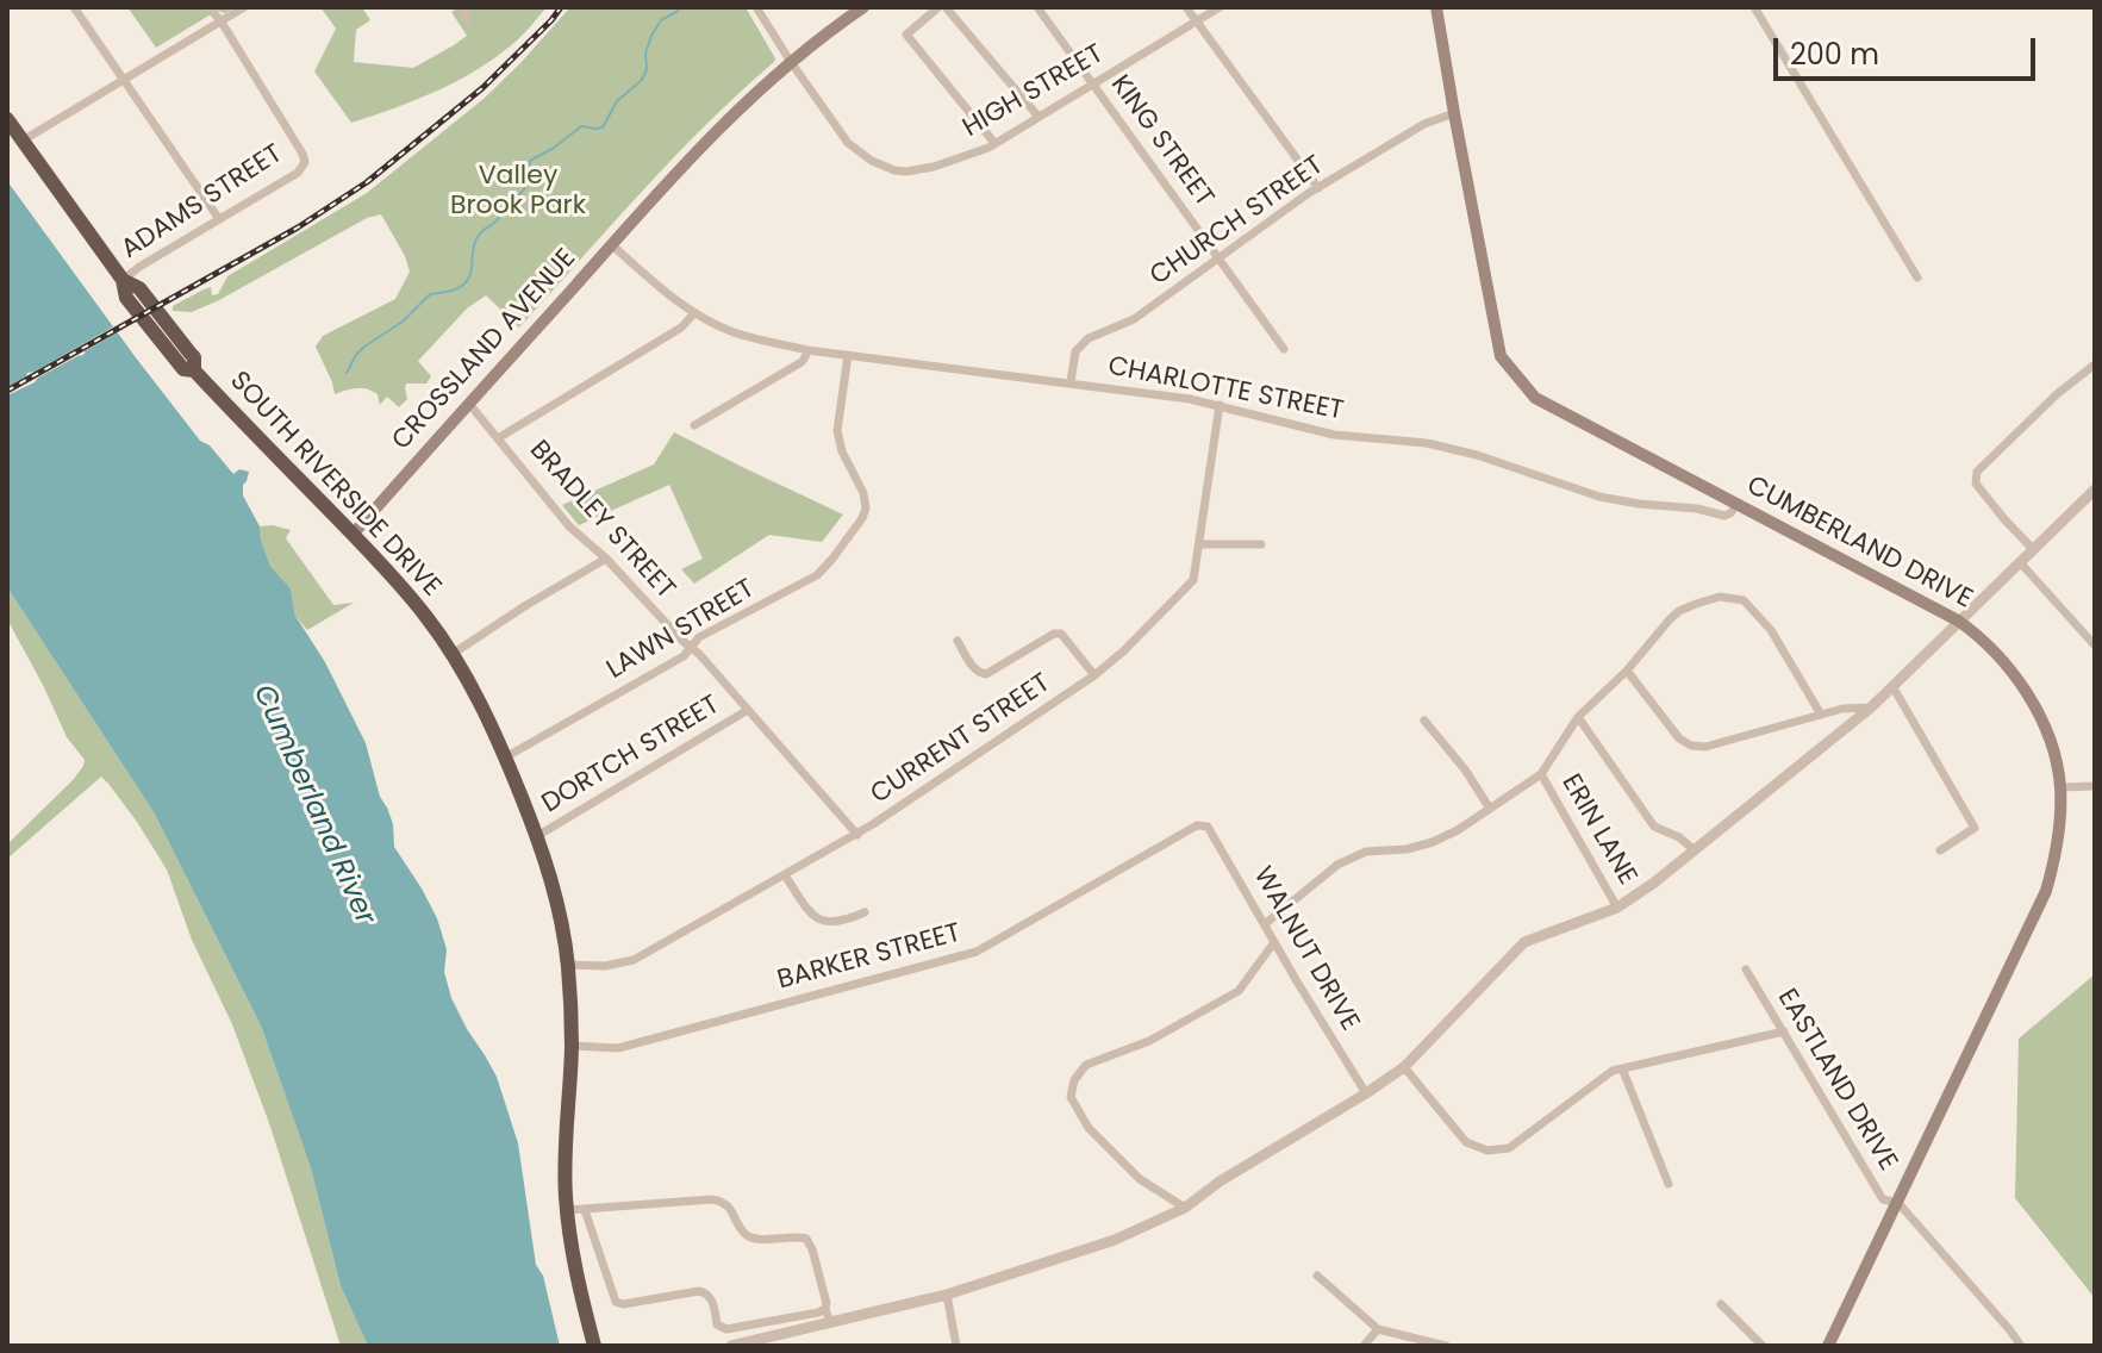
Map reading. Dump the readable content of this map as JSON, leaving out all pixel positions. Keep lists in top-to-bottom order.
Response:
{
  "streets": {
    "highway": ["SOUTH RIVERSIDE DRIVE"],
    "main road": ["CROSSLAND AVENUE", "CUMBERLAND DRIVE"],
    "street": [
      "HIGH STREET",
      "KING STREET",
      "ADAMS STREET",
      "CHURCH STREET",
      "CHARLOTTE STREET",
      "BRADLEY STREET",
      "LAWN STREET",
      "CURRENT STREET",
      "DORTCH STREET",
      "ERIN LANE",
      "WALNUT DRIVE",
      "BARKER STREET",
      "EASTLAND DRIVE"
    ]
  },
  "crossings": [
    ["HIGH STREET", "KING STREET"],
    ["HIGH STREET", "CROSSLAND AVENUE"],
    ["KING STREET", "CHURCH STREET"],
    ["ADAMS STREET", "SOUTH RIVERSIDE DRIVE"],
    ["CHURCH STREET", "CHARLOTTE STREET"],
    ["CHURCH STREET", "CUMBERLAND DRIVE"],
    ["CROSSLAND AVENUE", "CHARLOTTE STREET"],
    ["CROSSLAND AVENUE", "SOUTH RIVERSIDE DRIVE"],
    ["CROSSLAND AVENUE", "BRADLEY STREET"],
    ["CHARLOTTE STREET", "CUMBERLAND DRIVE"],
    ["CHARLOTTE STREET", "LAWN STREET"],
    ["CHARLOTTE STREET", "CURRENT STREET"],
    ["SOUTH RIVERSIDE DRIVE", "LAWN STREET"],
    ["SOUTH RIVERSIDE DRIVE", "CURRENT STREET"],
    ["SOUTH RIVERSIDE DRIVE", "DORTCH STREET"],
    ["SOUTH RIVERSIDE DRIVE", "BARKER STREET"],
    ["BRADLEY STREET", "LAWN STREET"],
    ["BRADLEY STREET", "CURRENT STREET"],
    ["BRADLEY STREET", "DORTCH STREET"],
    ["CUMBERLAND DRIVE", "EASTLAND DRIVE"],
    ["WALNUT DRIVE", "BARKER STREET"]
  ],
  "water": ["Cumberland River"],
  "parks": ["Valley Brook Park"],
  "scale_bar": "200 m"
}
